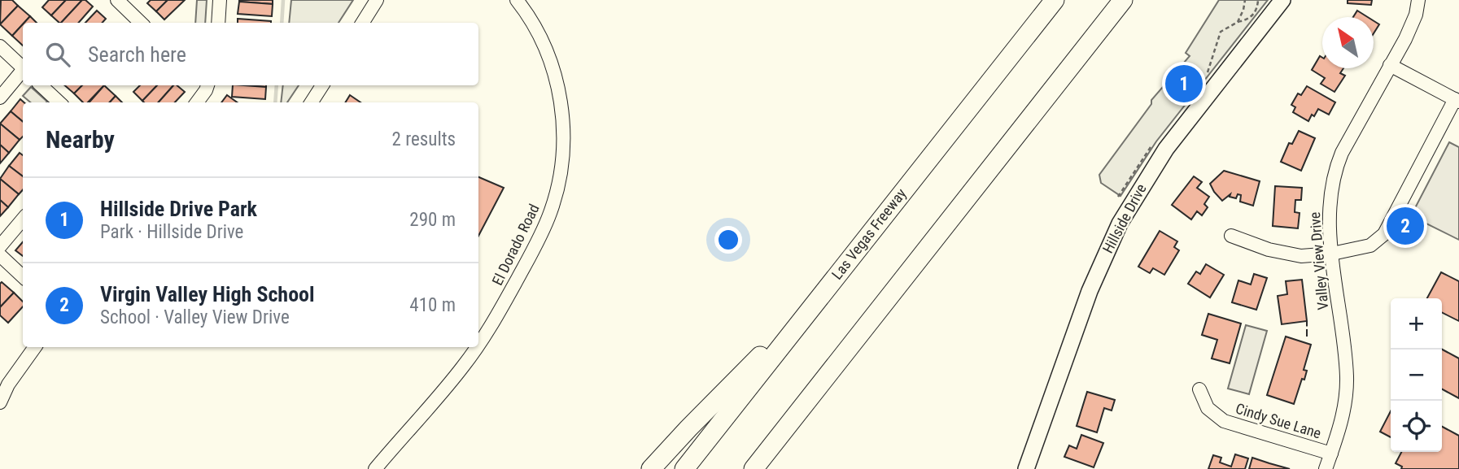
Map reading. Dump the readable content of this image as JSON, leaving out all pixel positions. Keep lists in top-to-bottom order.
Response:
{
  "streets": {
    "highway": ["Las Vegas Freeway"],
    "main road": ["Hillside Drive"],
    "street": ["El Dorado Road", "Valley View Drive", "Cindy Sue Lane"]
  },
  "crossings": [
    ["Valley View Drive", "Cindy Sue Lane"]
  ],
  "north": "top left",
  "page": {
    "search": "Search here",
    "pins": ["1", "2"],
    "heading": ["Nearby", "2 results"],
    "list": [
      {
        "mark": "1",
        "name": "Hillside Drive Park",
        "note": "Park · Hillside Drive",
        "value": "290 m"
      },
      {
        "mark": "2",
        "name": "Virgin Valley High School",
        "note": "School · Valley View Drive",
        "value": "410 m"
      }
    ],
    "map_buttons": ["+", "−"]
  }
}
